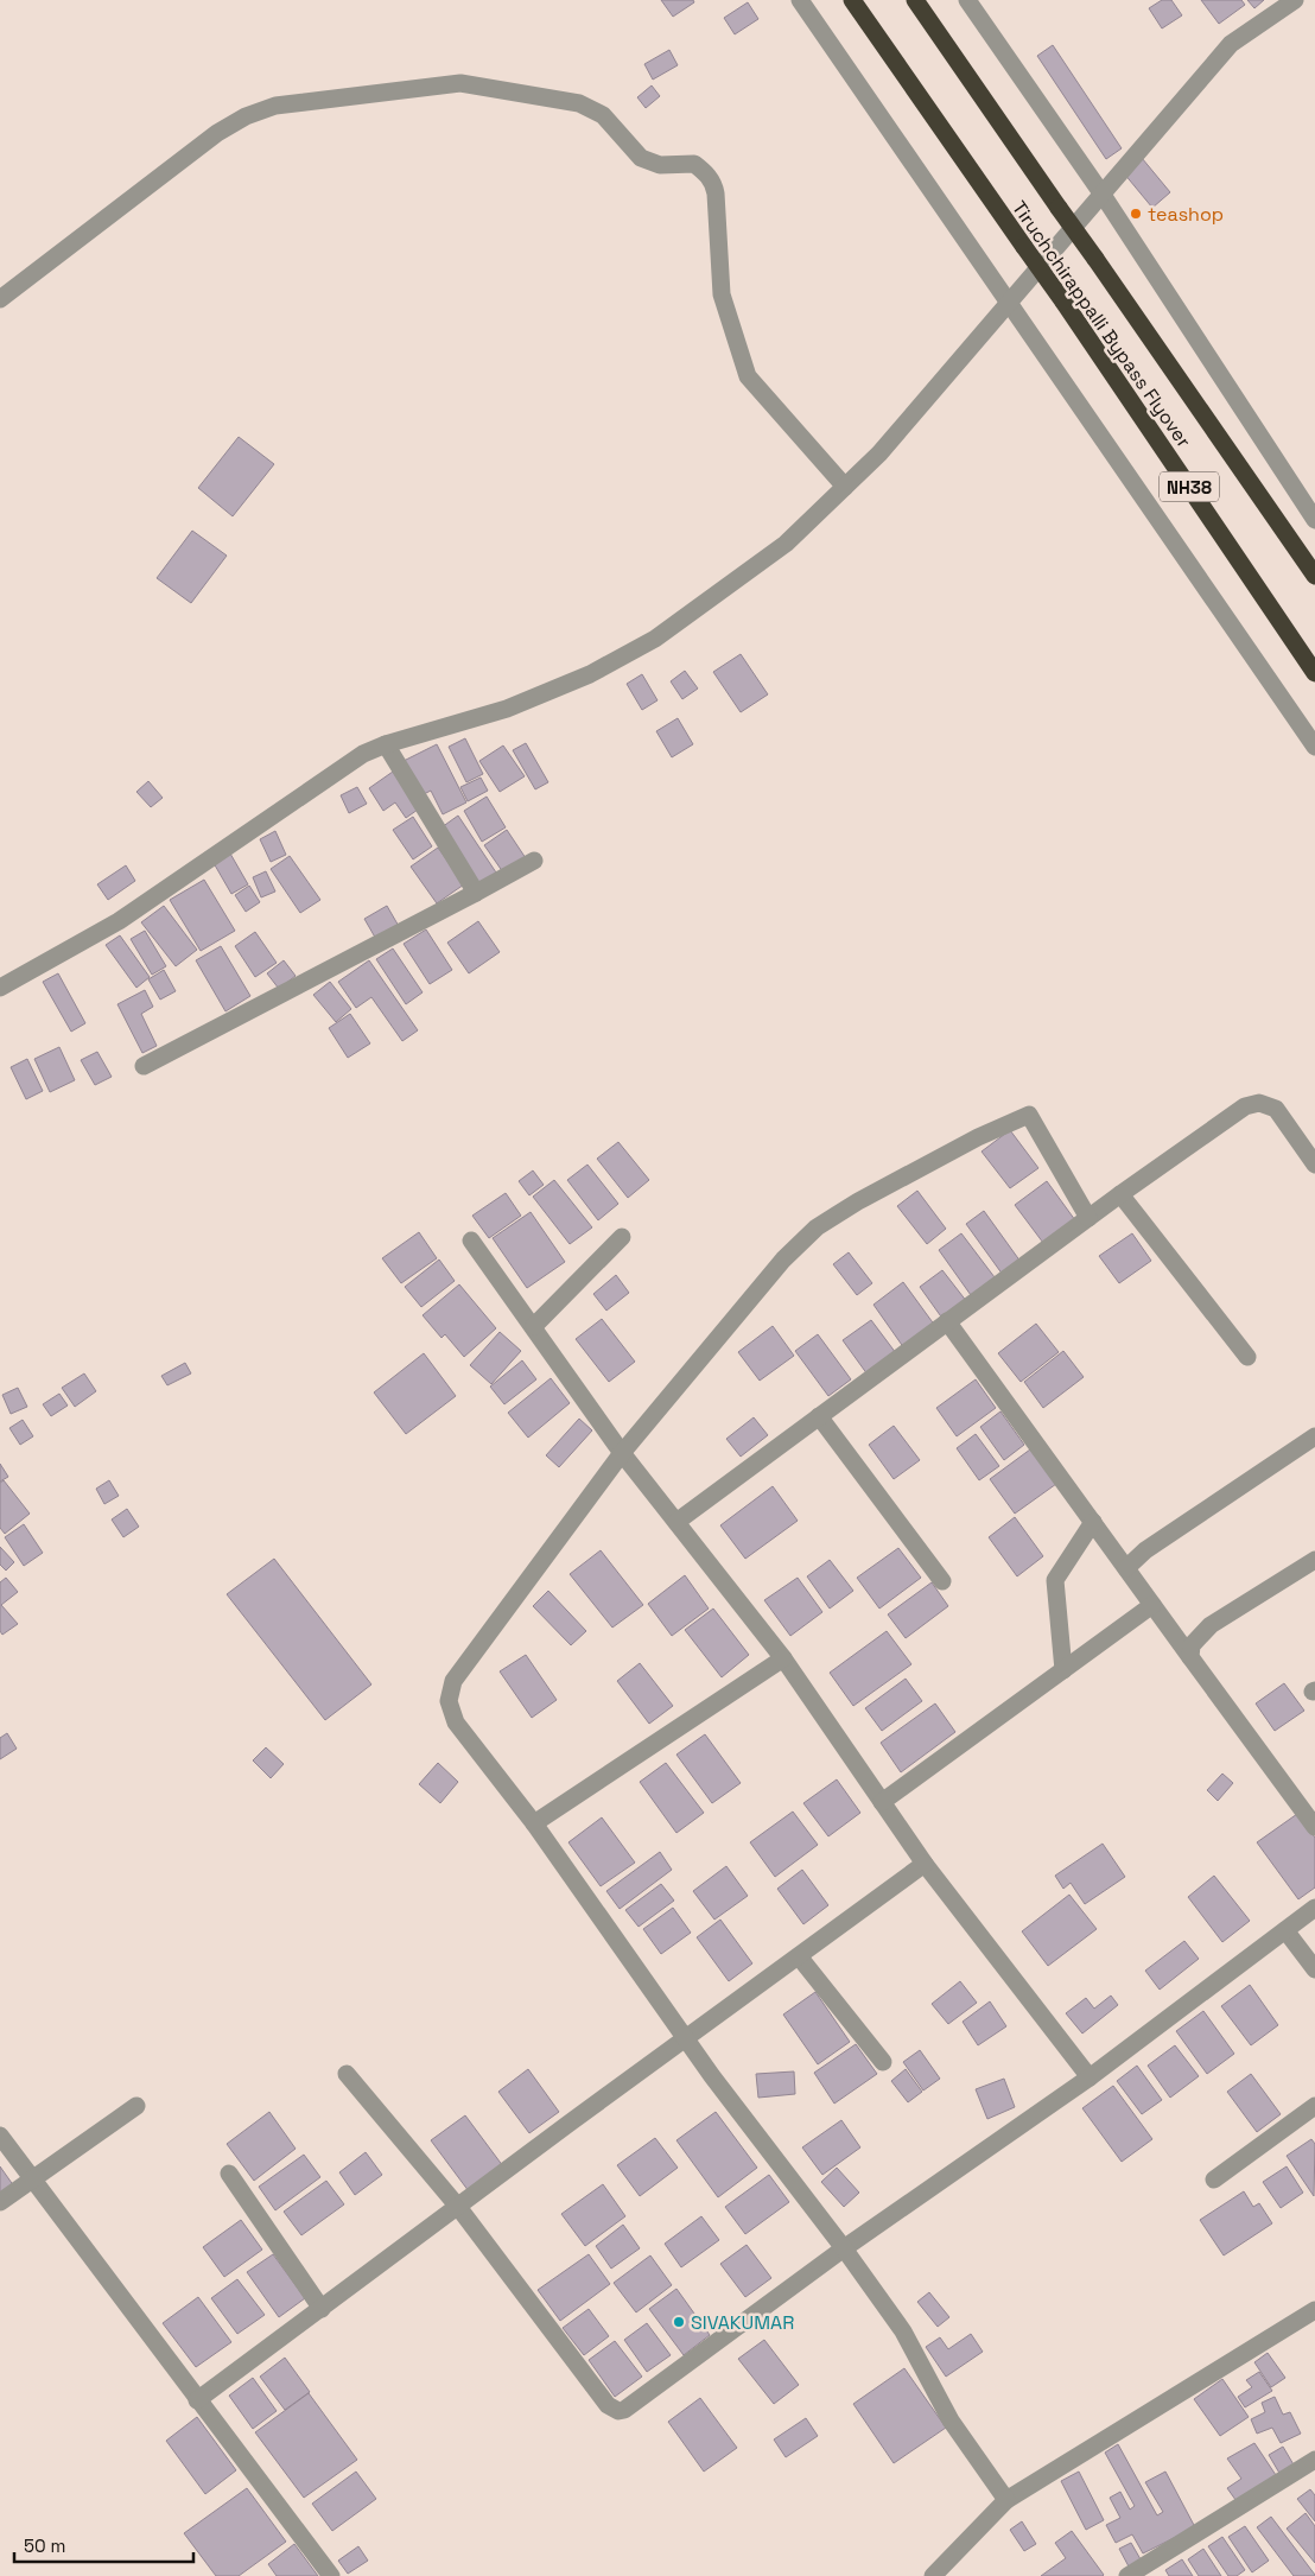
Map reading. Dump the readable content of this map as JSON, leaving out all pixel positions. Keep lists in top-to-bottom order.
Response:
{
  "streets": {
    "highway": ["Tiruchchirappalli Bypass Flyover", "NH38"]
  },
  "places": ["teashop", "SIVAKUMAR"],
  "scale_bar": "50 m"
}
